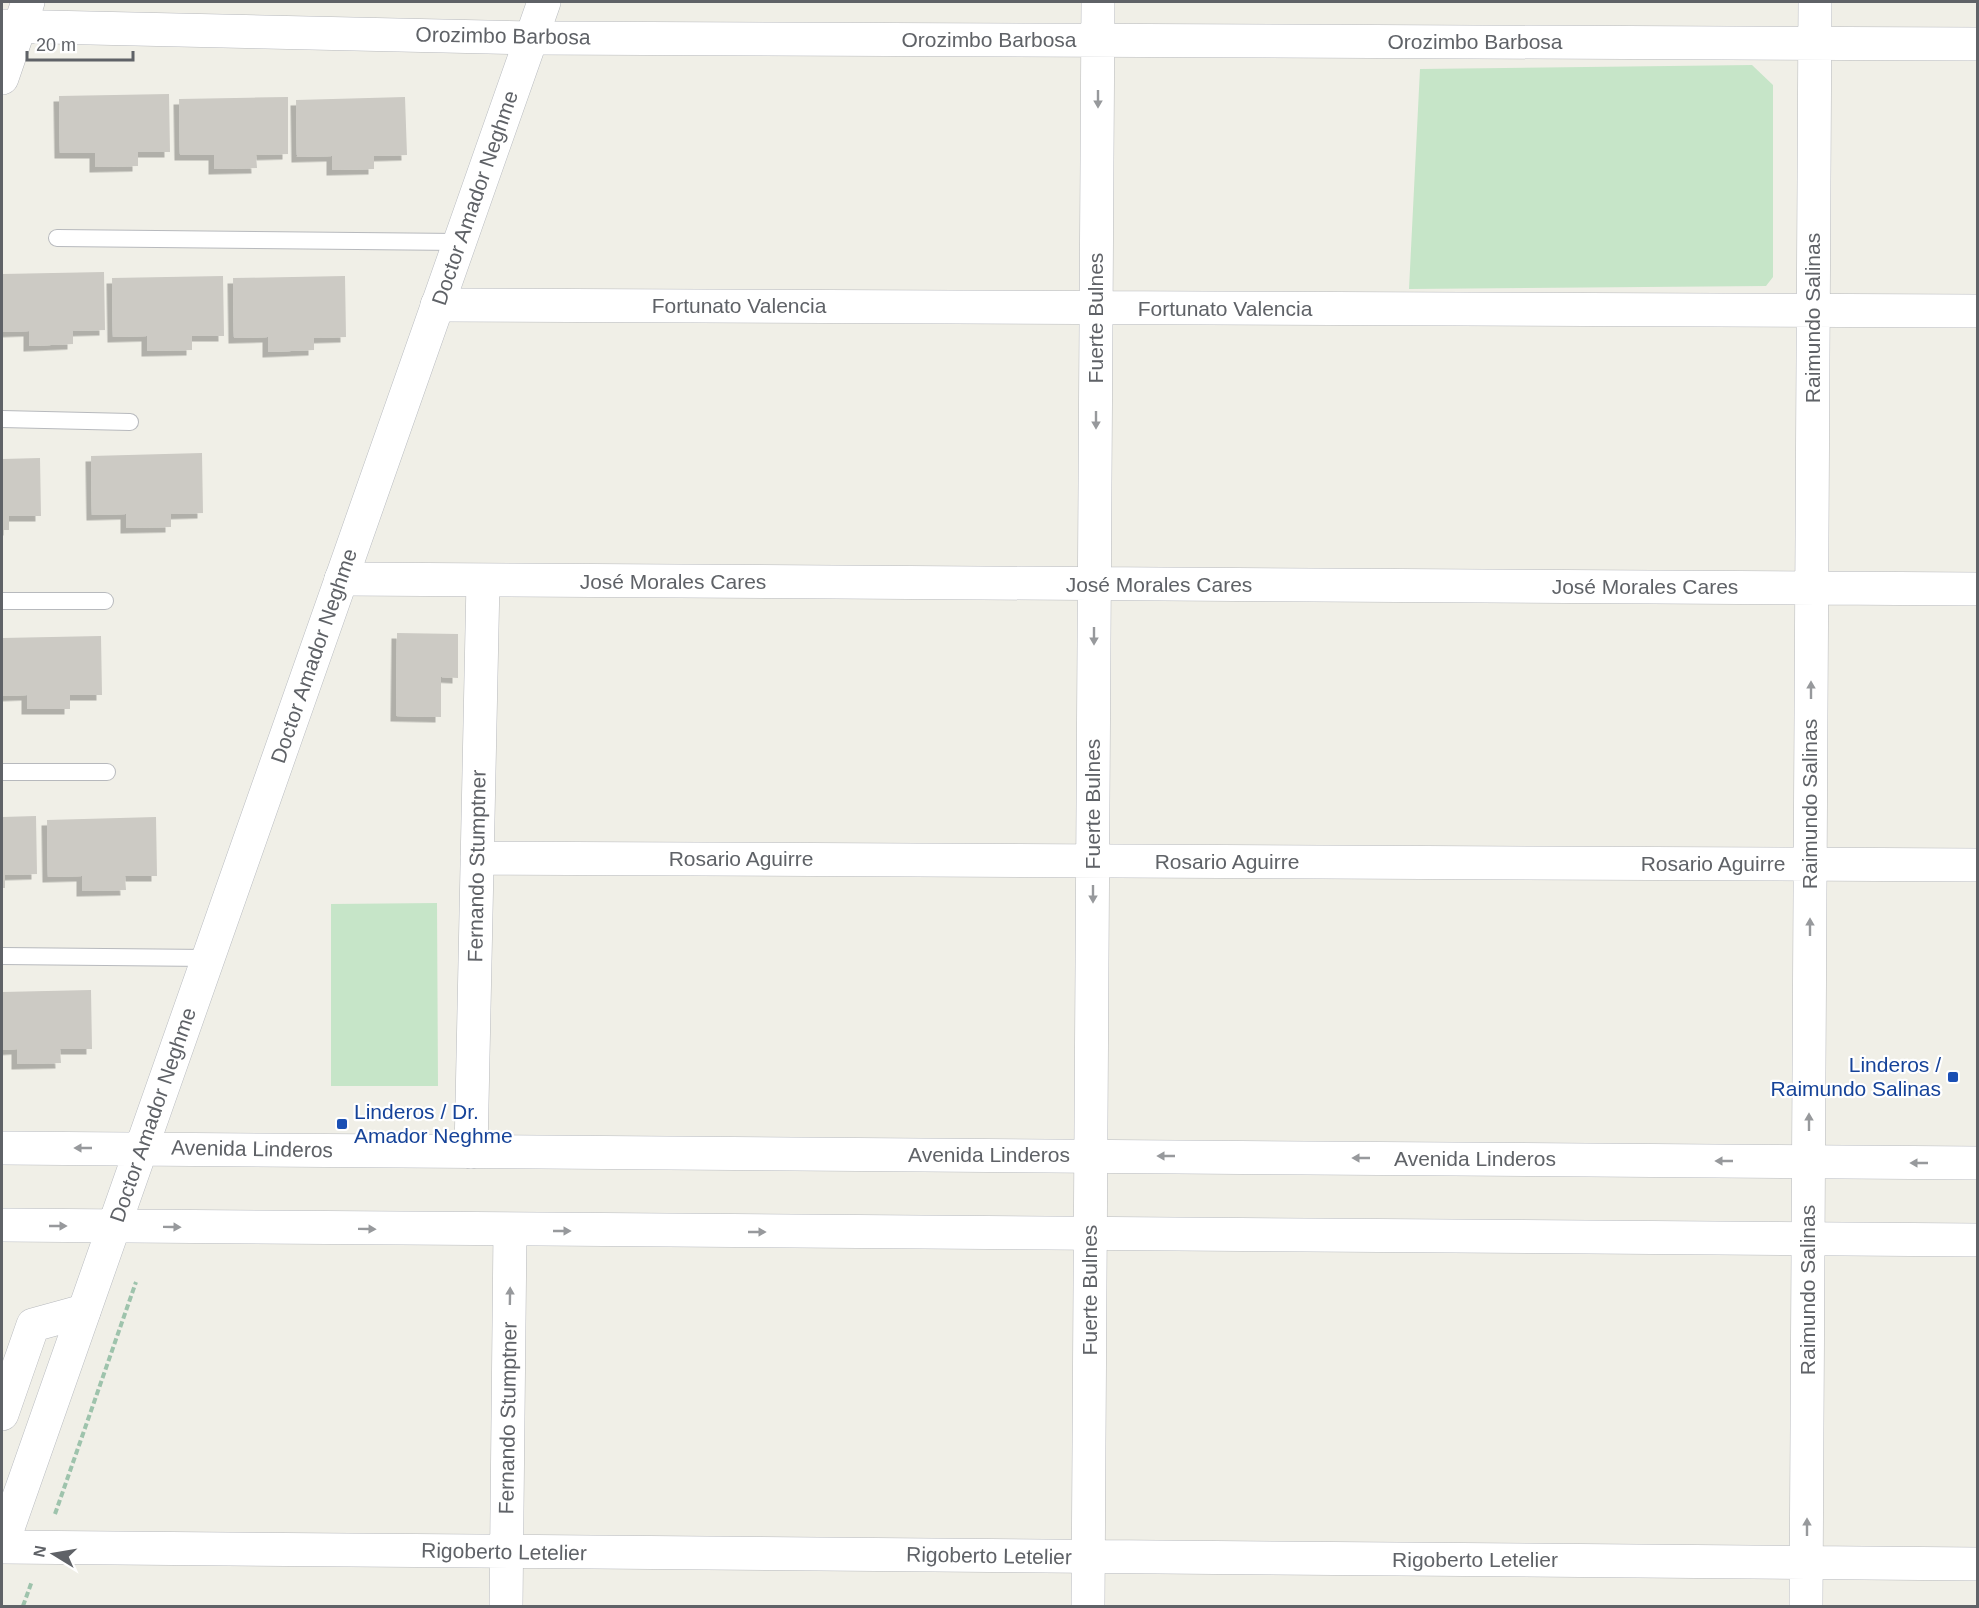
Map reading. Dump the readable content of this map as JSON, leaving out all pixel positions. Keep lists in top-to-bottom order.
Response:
{
  "streets": {
    "street": [
      "Orozimbo Barbosa",
      "Doctor Amador Neghme",
      "Fortunato Valencia",
      "Fuerte Bulnes",
      "Raimundo Salinas",
      "José Morales Cares",
      "Rosario Aguirre",
      "Fernando Stumptner",
      "Avenida Linderos",
      "Rigoberto Letelier"
    ]
  },
  "crossings": [
    ["Orozimbo Barbosa", "Doctor Amador Neghme"],
    ["Orozimbo Barbosa", "Fuerte Bulnes"],
    ["Orozimbo Barbosa", "Raimundo Salinas"],
    ["Doctor Amador Neghme", "Fortunato Valencia"],
    ["Doctor Amador Neghme", "José Morales Cares"],
    ["Doctor Amador Neghme", "Avenida Linderos"],
    ["Doctor Amador Neghme", "Rigoberto Letelier"],
    ["Fortunato Valencia", "Fuerte Bulnes"],
    ["Fortunato Valencia", "Raimundo Salinas"],
    ["Fuerte Bulnes", "José Morales Cares"],
    ["Fuerte Bulnes", "Rosario Aguirre"],
    ["Fuerte Bulnes", "Avenida Linderos"],
    ["Fuerte Bulnes", "Rigoberto Letelier"],
    ["Raimundo Salinas", "José Morales Cares"],
    ["Raimundo Salinas", "Rosario Aguirre"],
    ["Raimundo Salinas", "Avenida Linderos"],
    ["Raimundo Salinas", "Rigoberto Letelier"],
    ["José Morales Cares", "Fernando Stumptner"],
    ["Rosario Aguirre", "Fernando Stumptner"],
    ["Fernando Stumptner", "Avenida Linderos"],
    ["Fernando Stumptner", "Rigoberto Letelier"]
  ],
  "one_way": ["Fuerte Bulnes", "Raimundo Salinas"],
  "places": {
    "transit": ["Linderos / Raimundo Salinas", "Linderos / Dr. Amador Neghme"]
  },
  "scale_bar": "20 m",
  "north": "left"
}
